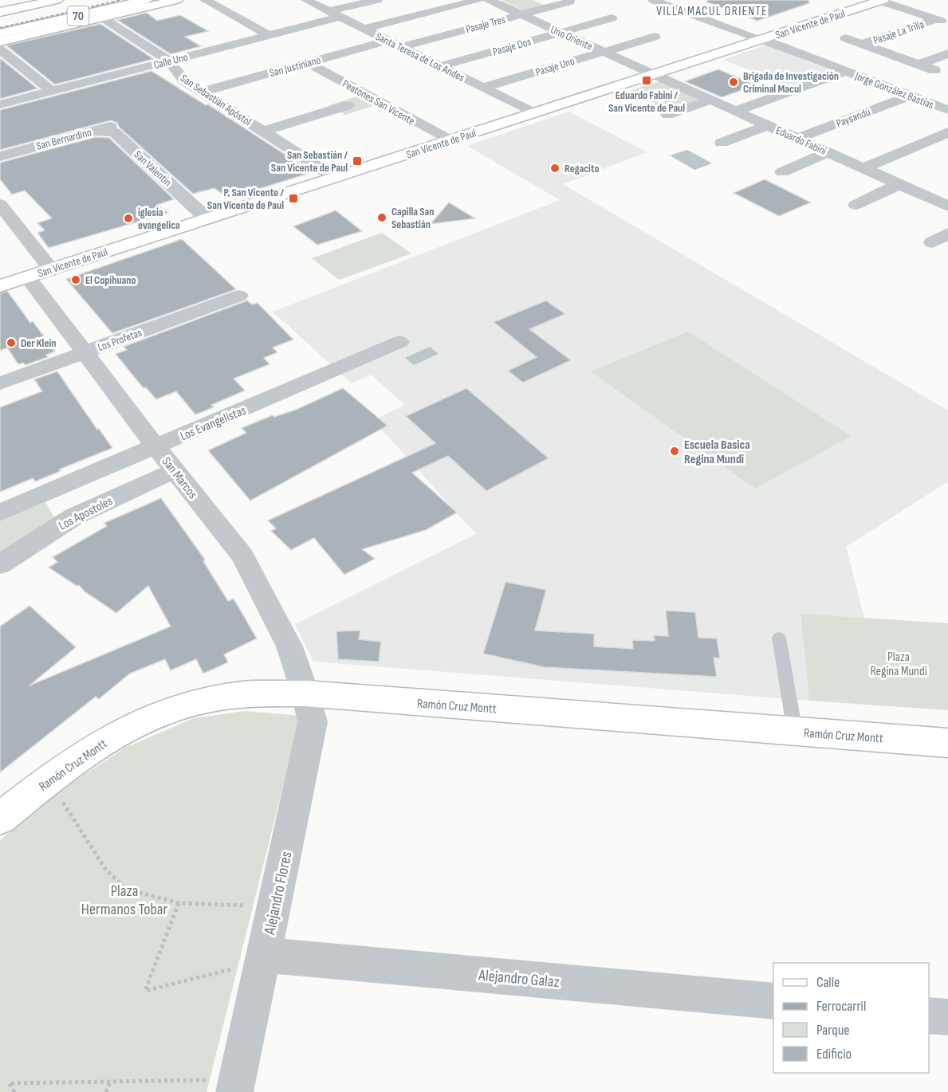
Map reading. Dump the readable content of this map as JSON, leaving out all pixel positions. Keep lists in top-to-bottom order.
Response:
{
  "streets": {
    "main road": ["70", "San Vicente de Paul", "Ramón Cruz Montt"],
    "street": [
      "Pasaje Tres",
      "Pasaje La Trilla",
      "Uno Oriente",
      "Pasaje Dos",
      "Santa Teresa de Los Andes",
      "Calle Uno",
      "San Justiniano",
      "Pasaje Uno",
      "Jorge González Bastías",
      "San Sebastián Apóstol",
      "Peatones San Vicente",
      "Paysandú",
      "San Bernardino",
      "Eduardo Fabini",
      "San Valentín",
      "Los Profetas",
      "Los Evangelistas",
      "San Marcos",
      "Los Apostoles",
      "Alejandro Flores",
      "Alejandro Galaz"
    ]
  },
  "crossings": [
    ["Pasaje Tres", "Uno Oriente"],
    ["Pasaje Tres", "Santa Teresa de Los Andes"],
    ["San Vicente de Paul", "Uno Oriente"],
    ["San Vicente de Paul", "Santa Teresa de Los Andes"],
    ["San Vicente de Paul", "Jorge González Bastías"],
    ["San Vicente de Paul", "San Sebastián Apóstol"],
    ["San Vicente de Paul", "Peatones San Vicente"],
    ["San Vicente de Paul", "Eduardo Fabini"],
    ["San Vicente de Paul", "San Valentín"],
    ["San Vicente de Paul", "San Marcos"],
    ["Uno Oriente", "Pasaje Dos"],
    ["Uno Oriente", "Pasaje Uno"],
    ["Uno Oriente", "Eduardo Fabini"],
    ["Pasaje Dos", "Santa Teresa de Los Andes"],
    ["Santa Teresa de Los Andes", "Calle Uno"],
    ["Santa Teresa de Los Andes", "San Justiniano"],
    ["Santa Teresa de Los Andes", "Pasaje Uno"],
    ["Calle Uno", "San Sebastián Apóstol"],
    ["San Justiniano", "San Sebastián Apóstol"],
    ["San Justiniano", "Peatones San Vicente"],
    ["Jorge González Bastías", "Paysandú"],
    ["Paysandú", "Eduardo Fabini"],
    ["San Bernardino", "San Valentín"],
    ["Los Profetas", "San Marcos"],
    ["Los Evangelistas", "San Marcos"],
    ["San Marcos", "Los Apostoles"],
    ["San Marcos", "Ramón Cruz Montt"],
    ["San Marcos", "Alejandro Flores"],
    ["Ramón Cruz Montt", "Alejandro Flores"],
    ["Alejandro Flores", "Alejandro Galaz"]
  ],
  "districts": ["VILLA MACUL ORIENTE"],
  "parks": ["Plaza Regina Mundi", "Plaza Hermanos Tobar"],
  "places": {
    "transit": ["Eduardo Fabini / San Vicente de Paul", "San Sebastián / San Vicente de Paul", "P. San Vicente / San Vicente de Paul"],
    "other": [
      "Brigada de Investigación Criminal Macul",
      "Regacito",
      "Capilla San Sebastián",
      "iglesia evangelica",
      "El Copihuano",
      "Der Klein",
      "Escuela Basica Regina Mundi"
    ]
  },
  "legend": [
    "Calle",
    "Ferrocarril",
    "Parque",
    "Edificio"
  ]
}
